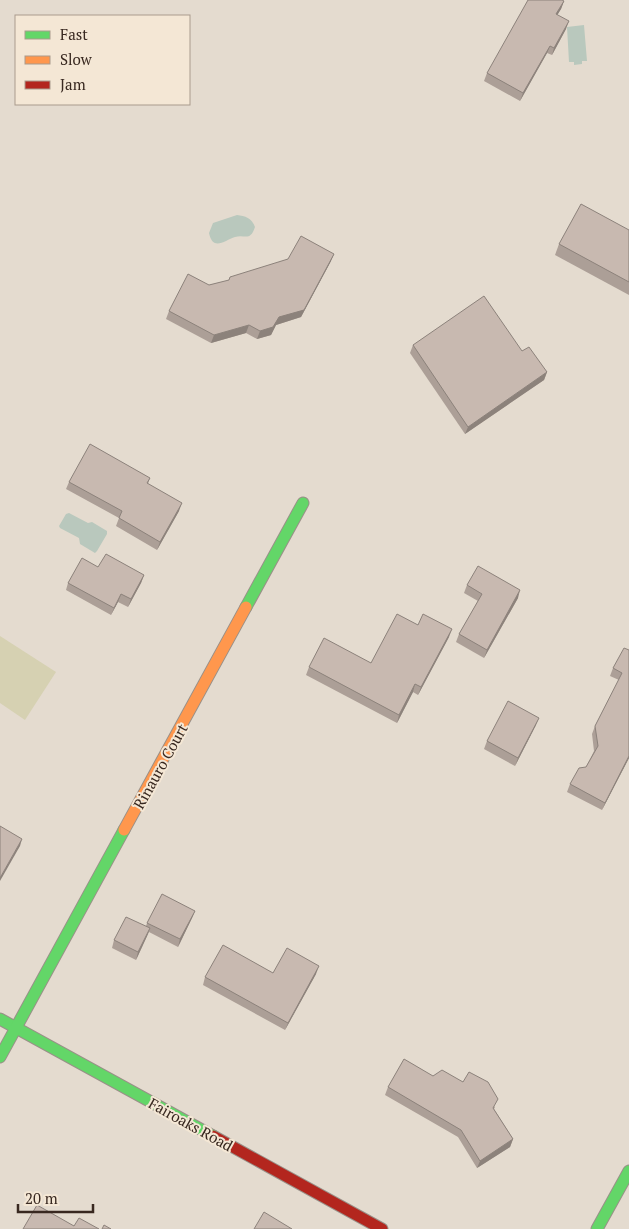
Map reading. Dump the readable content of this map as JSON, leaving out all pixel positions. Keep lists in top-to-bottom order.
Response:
{
  "streets": {
    "street": ["Rinauro Court", "Fairoaks Road"]
  },
  "crossings": [
    ["Rinauro Court", "Fairoaks Road"]
  ],
  "legend": ["Fast", "Slow", "Jam"],
  "scale_bar": "20 m"
}
